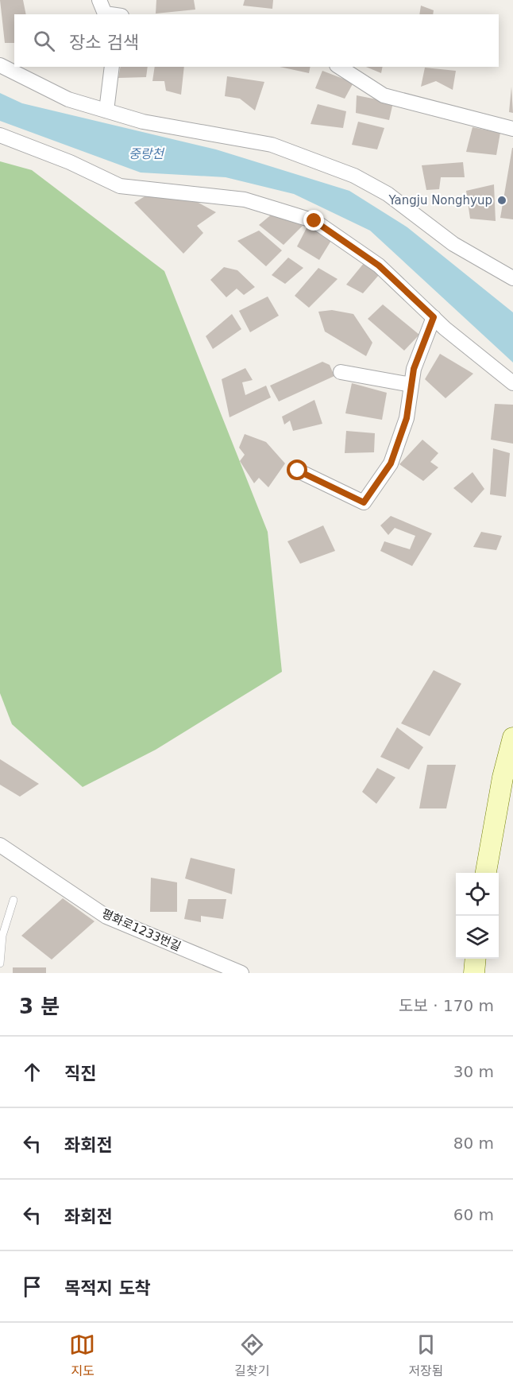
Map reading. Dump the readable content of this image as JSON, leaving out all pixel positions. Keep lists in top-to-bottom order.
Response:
{
  "streets": {
    "street": ["평화로1233번길"]
  },
  "water": ["중랑천"],
  "places": ["Yangju Nonghyup"],
  "page": {
    "search": "장소 검색",
    "heading": ["3 분", "도보 · 170 m"],
    "list": [
      ["직진", "30 m"],
      ["좌회전", "80 m"],
      ["좌회전", "60 m"],
      "목적지 도착"
    ],
    "nav": ["지도", "길찾기", "저장됨"]
  }
}
